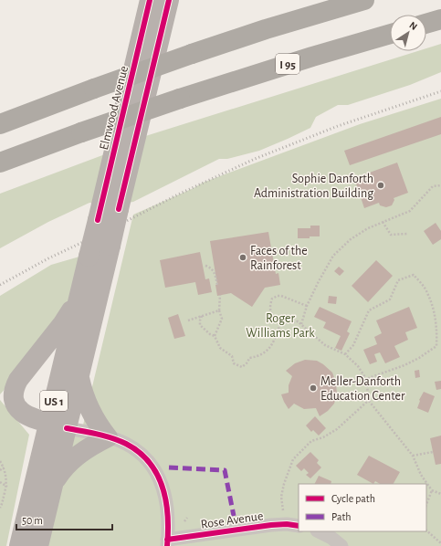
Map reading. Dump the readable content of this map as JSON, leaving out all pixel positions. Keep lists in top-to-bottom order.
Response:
{
  "streets": {
    "highway": ["I 95"],
    "main road": ["Elmwood Avenue", "US 1"],
    "street": ["Rose Avenue"]
  },
  "parks": ["Roger Williams Park"],
  "places": ["Sophie Danforth Administration Building", "Faces of the Rainforest", "Meller-Danforth Education Center"],
  "legend": ["Cycle path", "Path"],
  "scale_bar": "50 m",
  "north": "top right"
}
